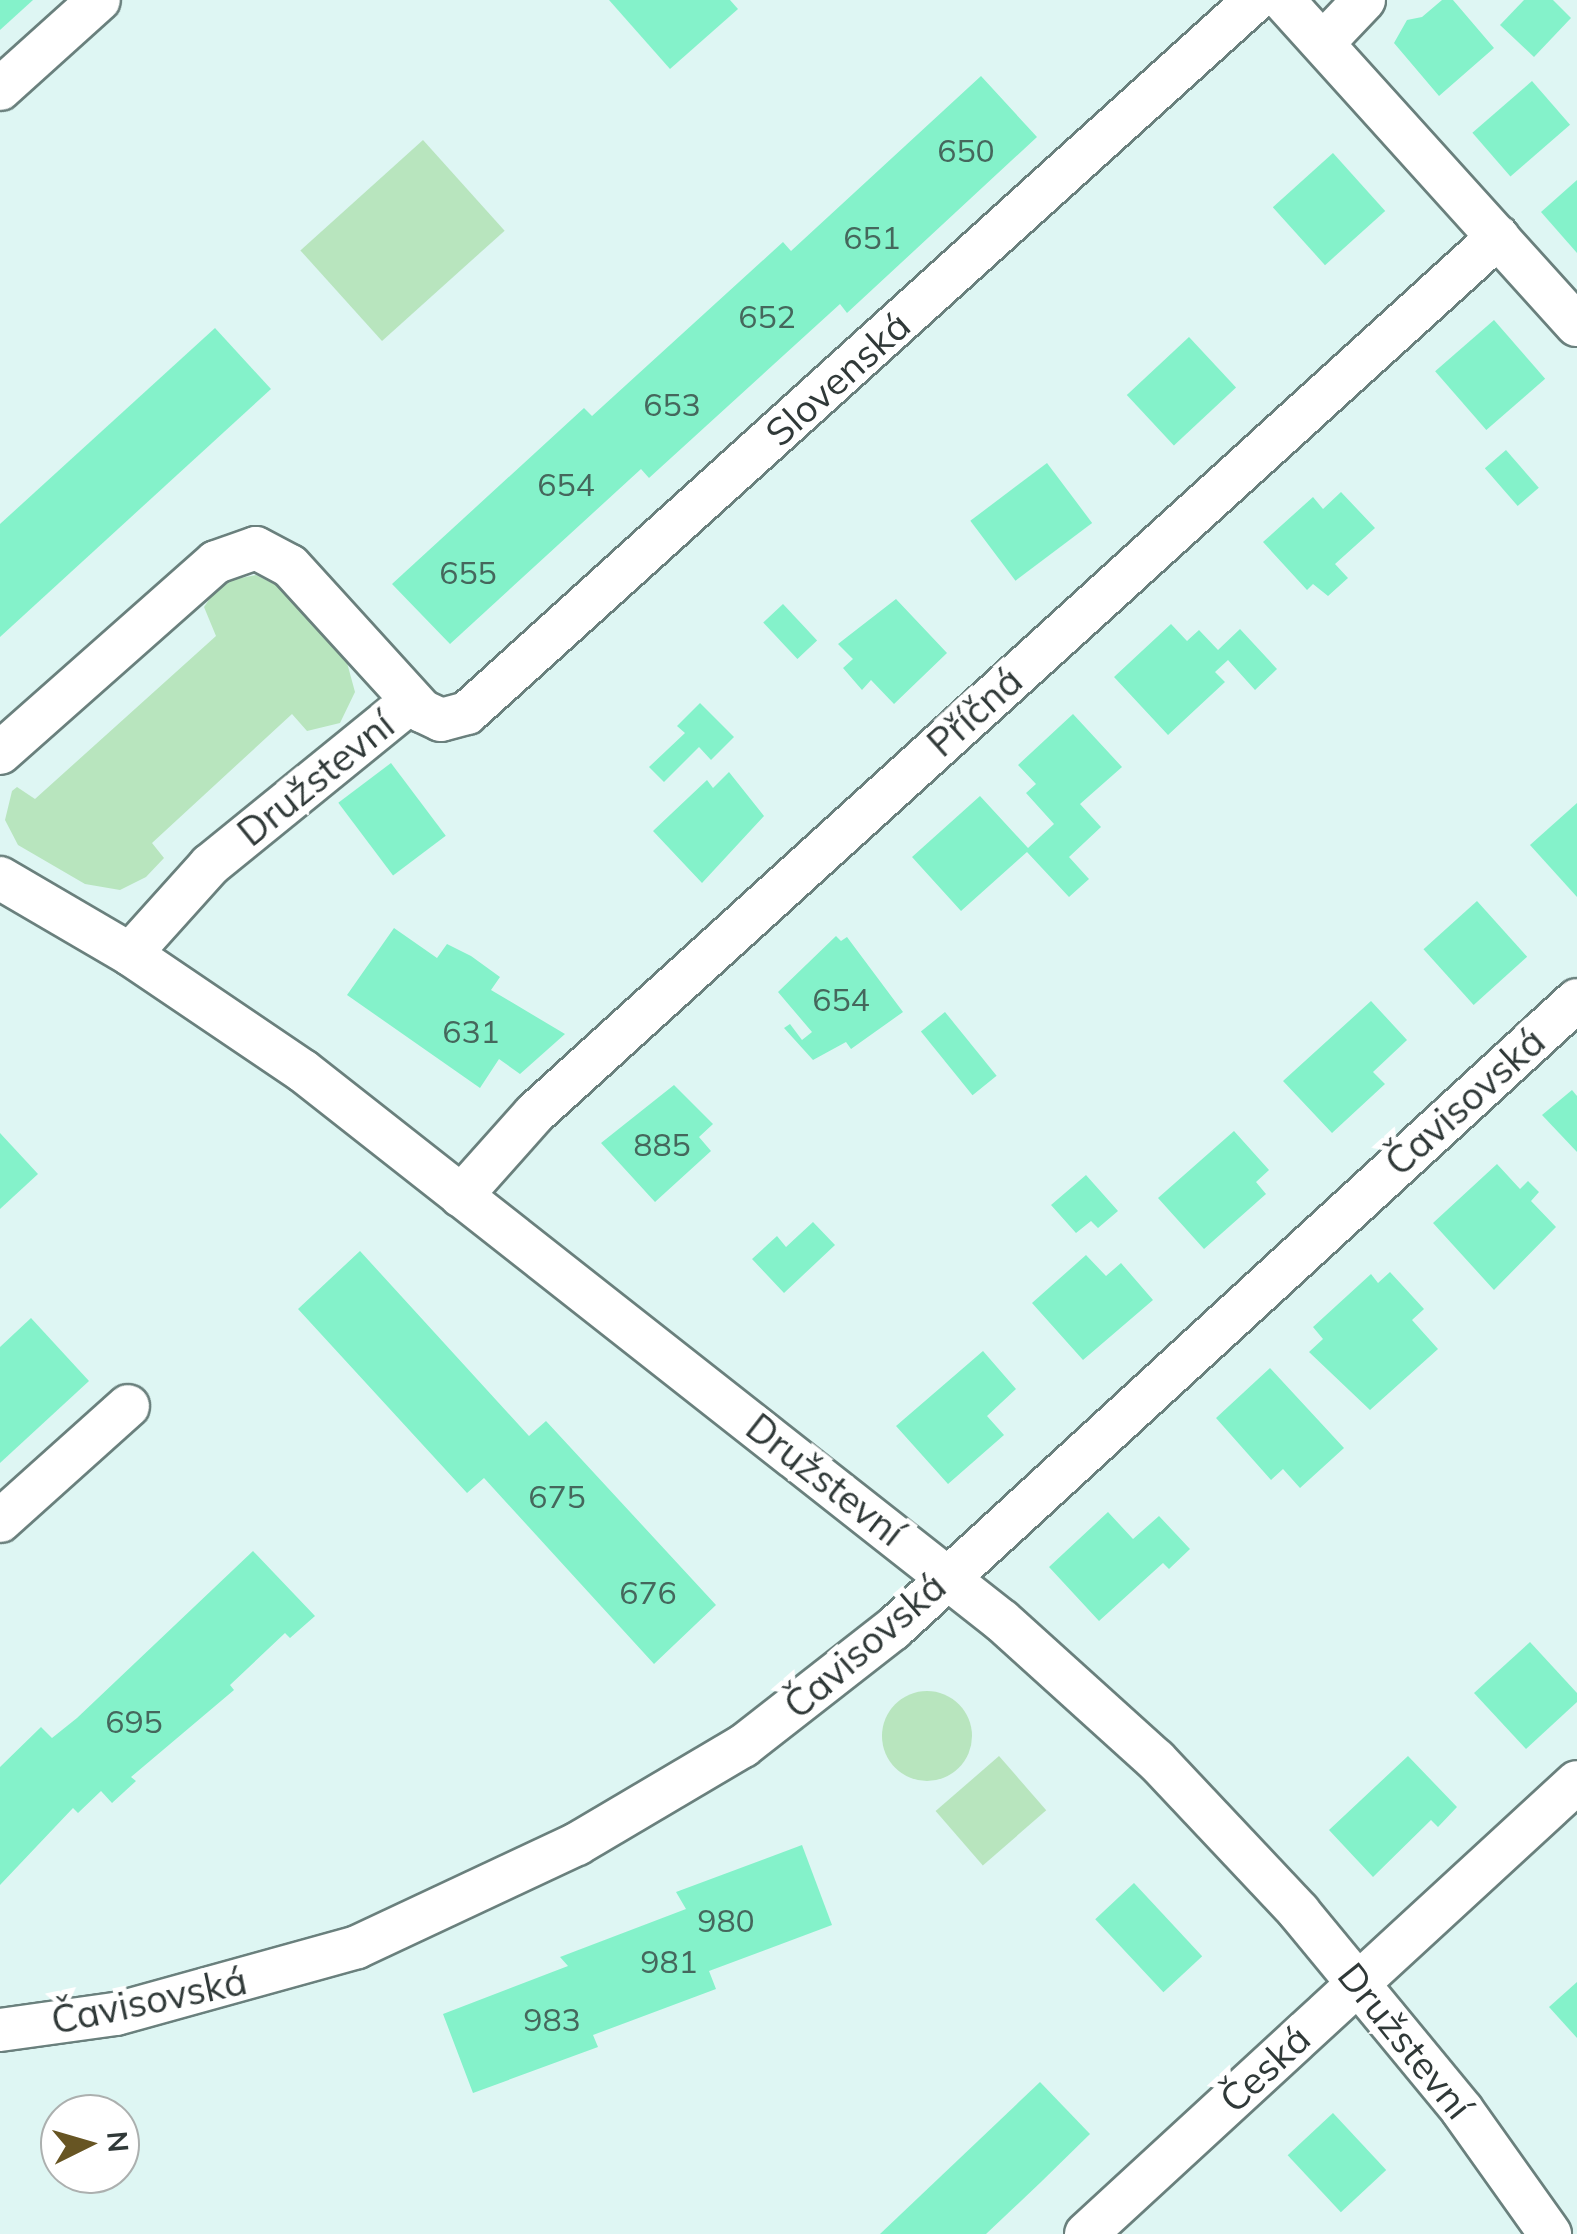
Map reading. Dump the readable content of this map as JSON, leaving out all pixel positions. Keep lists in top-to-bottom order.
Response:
{
  "streets": {
    "street": [
      "Slovenská",
      "Příčná",
      "Družstevní",
      "Čavisovská",
      "Česká"
    ]
  },
  "crossings": [
    ["Slovenská", "Družstevní"],
    ["Příčná", "Družstevní"],
    ["Družstevní", "Čavisovská"],
    ["Družstevní", "Česká"]
  ],
  "house_numbers": [
    "650",
    "651",
    "652",
    "653",
    "654",
    "655",
    "654",
    "631",
    "885",
    "675",
    "676",
    "695",
    "980",
    "981",
    "983"
  ],
  "north": "right"
}
